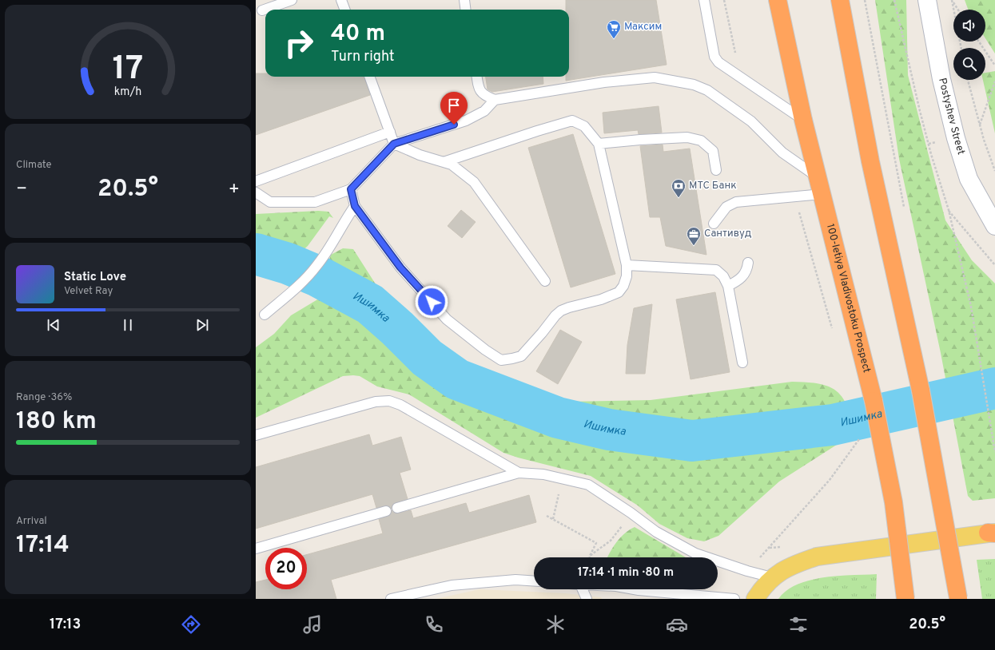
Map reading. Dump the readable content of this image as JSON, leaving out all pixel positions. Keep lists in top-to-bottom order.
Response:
{
  "streets": {
    "highway": ["100-letiya Vladivostoku Prospect"],
    "main road": ["Postyshev Street"]
  },
  "water": ["Ишимка"],
  "places": {
    "supermarket": ["Максим"],
    "bank": ["МТС Банк"],
    "office": ["Сантивуд"]
  },
  "page": {
    "turn": ["40 m", "Turn right"],
    "tile": [
      "Climate",
      ["Range · 36%", "180 km"],
      ["Arrival", "17:14"]
    ],
    "heat": ["−", "20.5°", "+"],
    "song": ["Static Love", "Velvet Ray"],
    "limit": "20",
    "trip": "17:14 · 1 min · 80 m",
    "tabs": ["17:13", "20.5°"],
    "gauge": ["17", "km/h"]
  }
}
